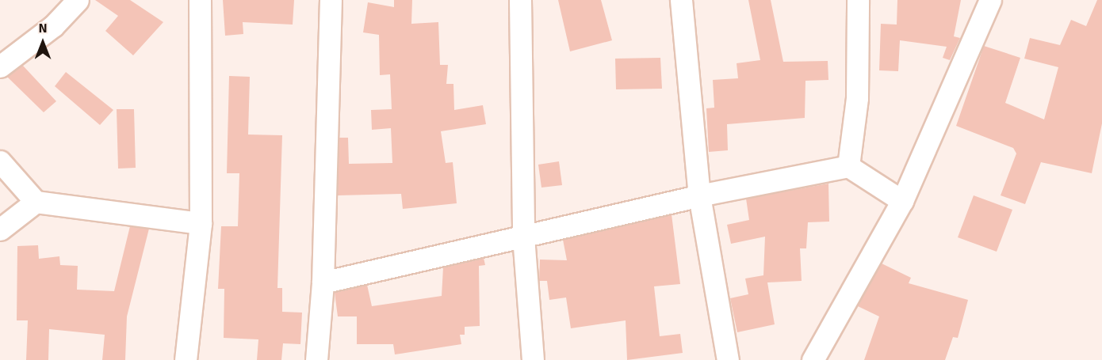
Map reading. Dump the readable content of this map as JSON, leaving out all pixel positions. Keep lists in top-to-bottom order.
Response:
{
  "north": "top"
}
